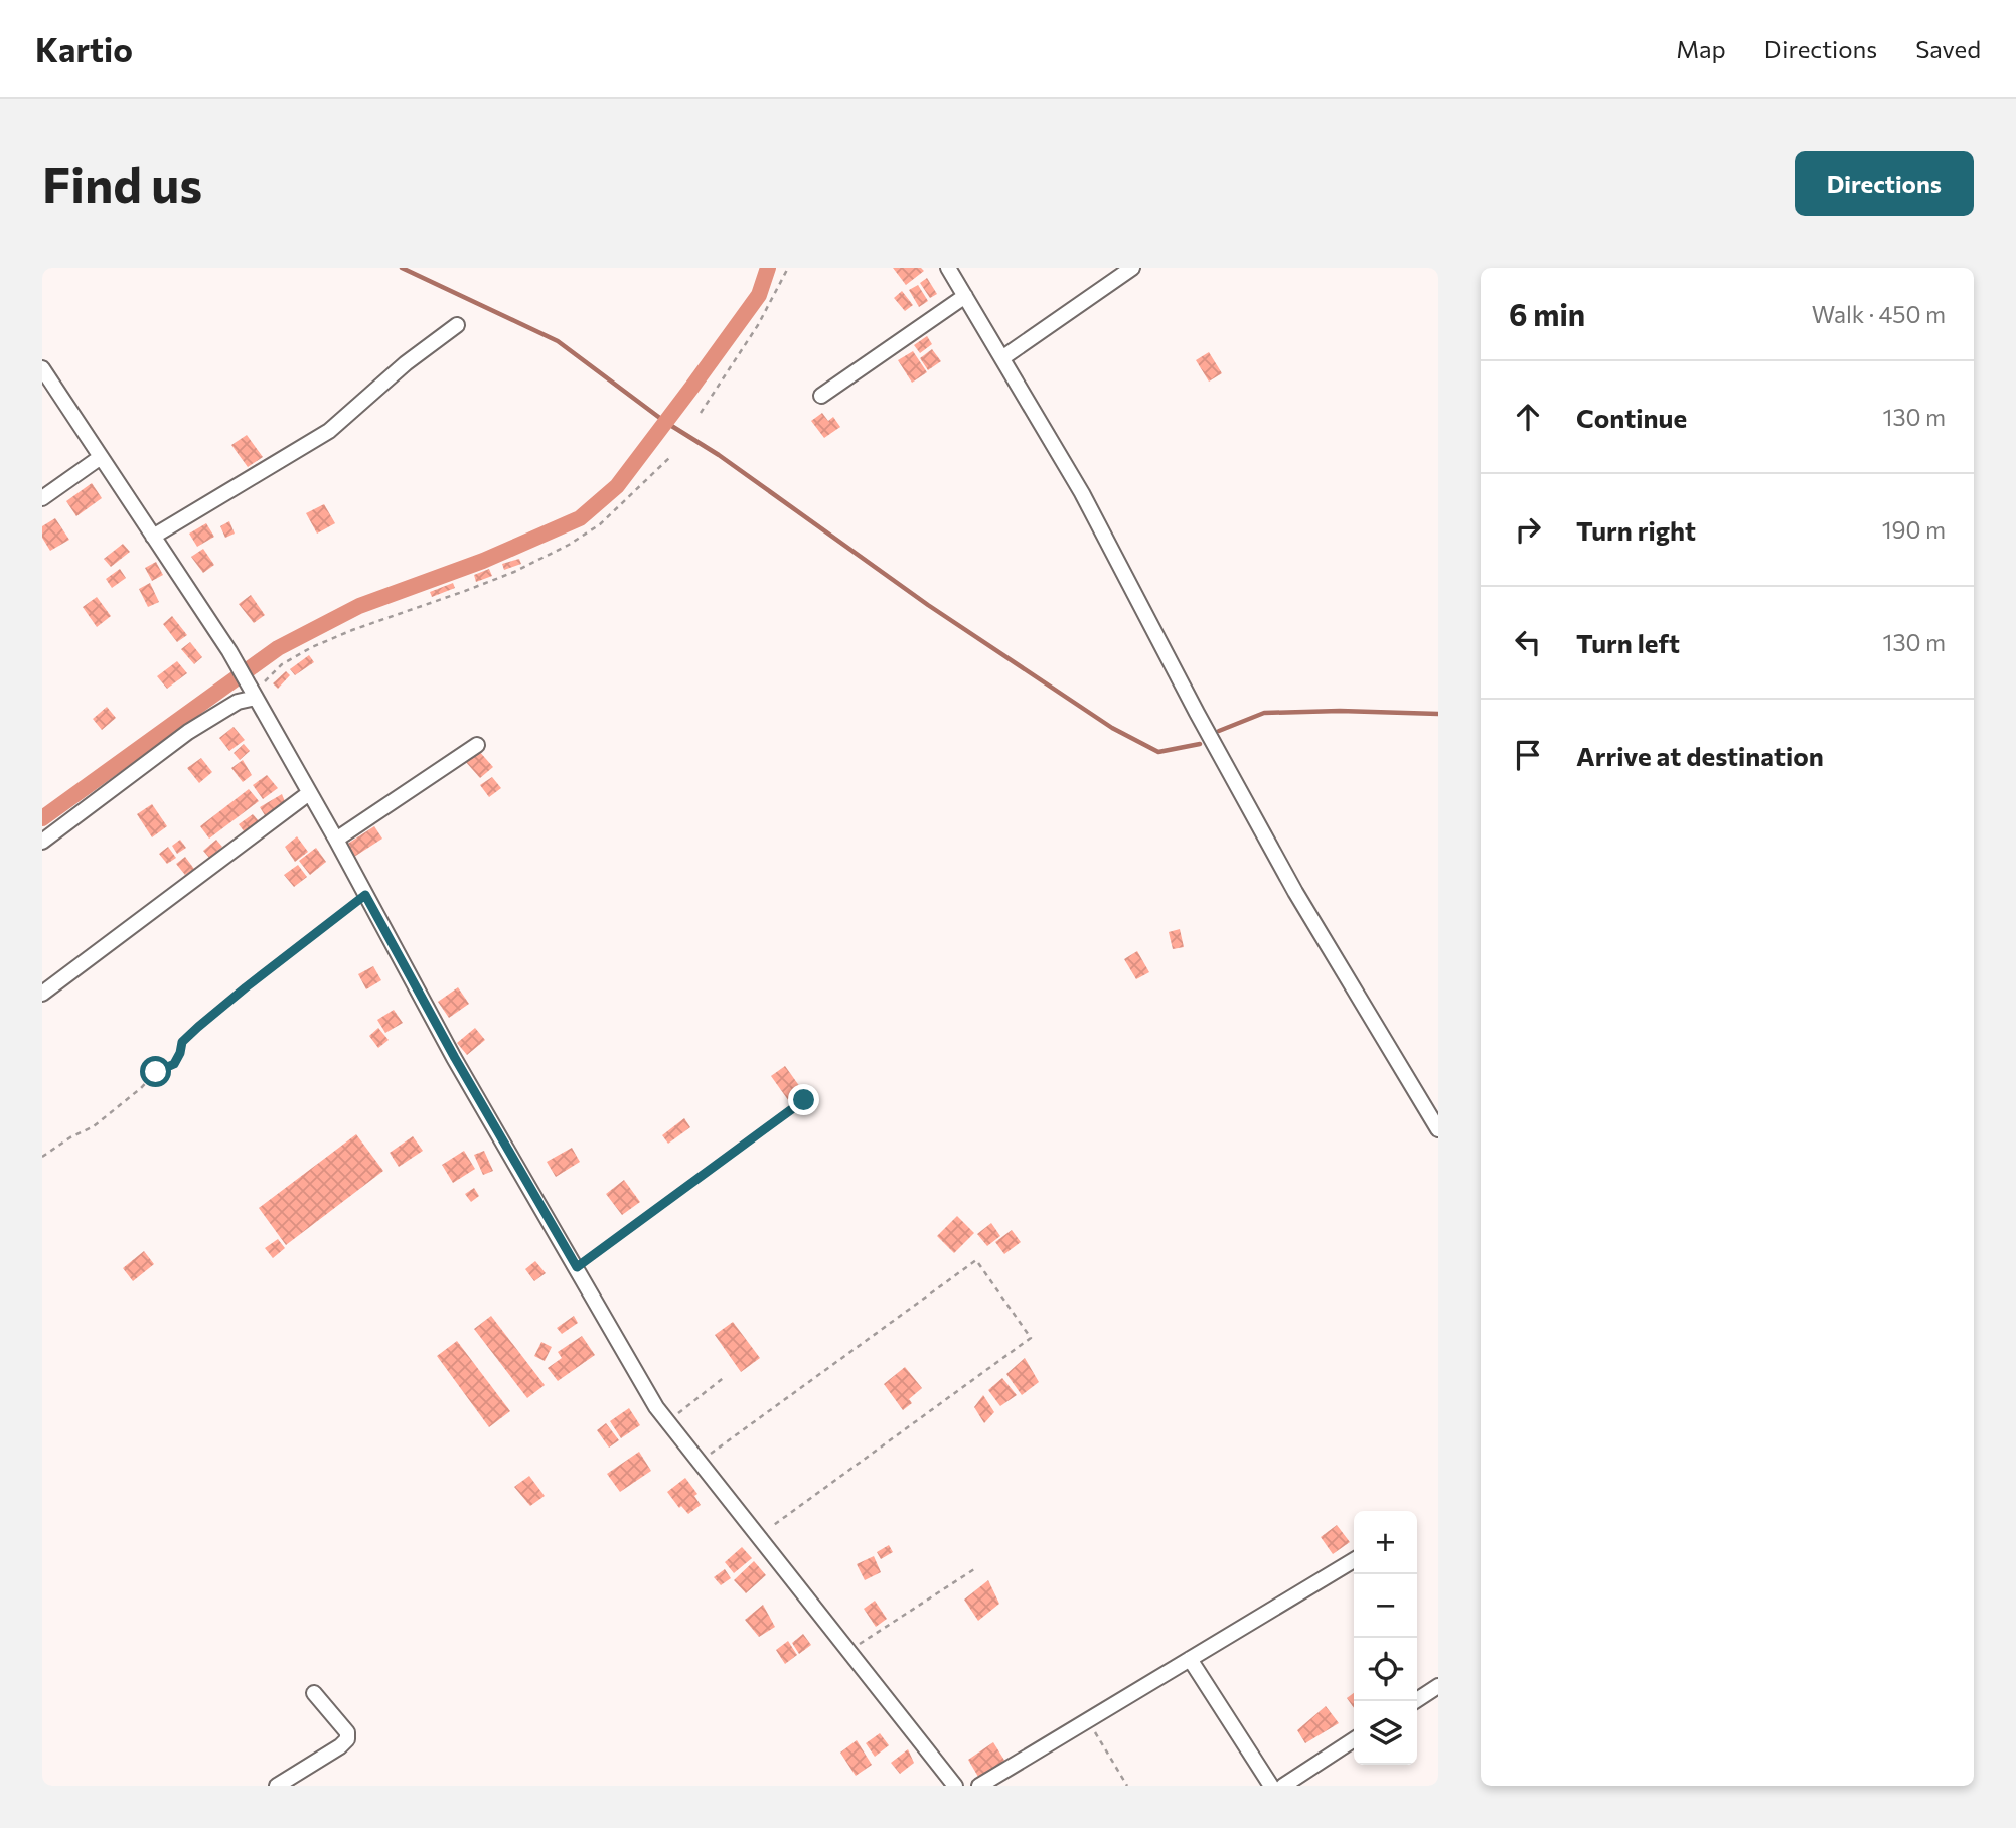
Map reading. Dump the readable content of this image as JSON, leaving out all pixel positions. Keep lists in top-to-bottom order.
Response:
{
  "page": {
    "header": "Kartio",
    "nav": ["Map", "Directions", "Saved"],
    "buttons": "Directions",
    "title": "Find us",
    "heading": ["6 min", "Walk · 450 m"],
    "list": [
      ["Continue", "130 m"],
      ["Turn right", "190 m"],
      ["Turn left", "130 m"],
      "Arrive at destination"
    ],
    "map_buttons": ["+", "−"]
  }
}
